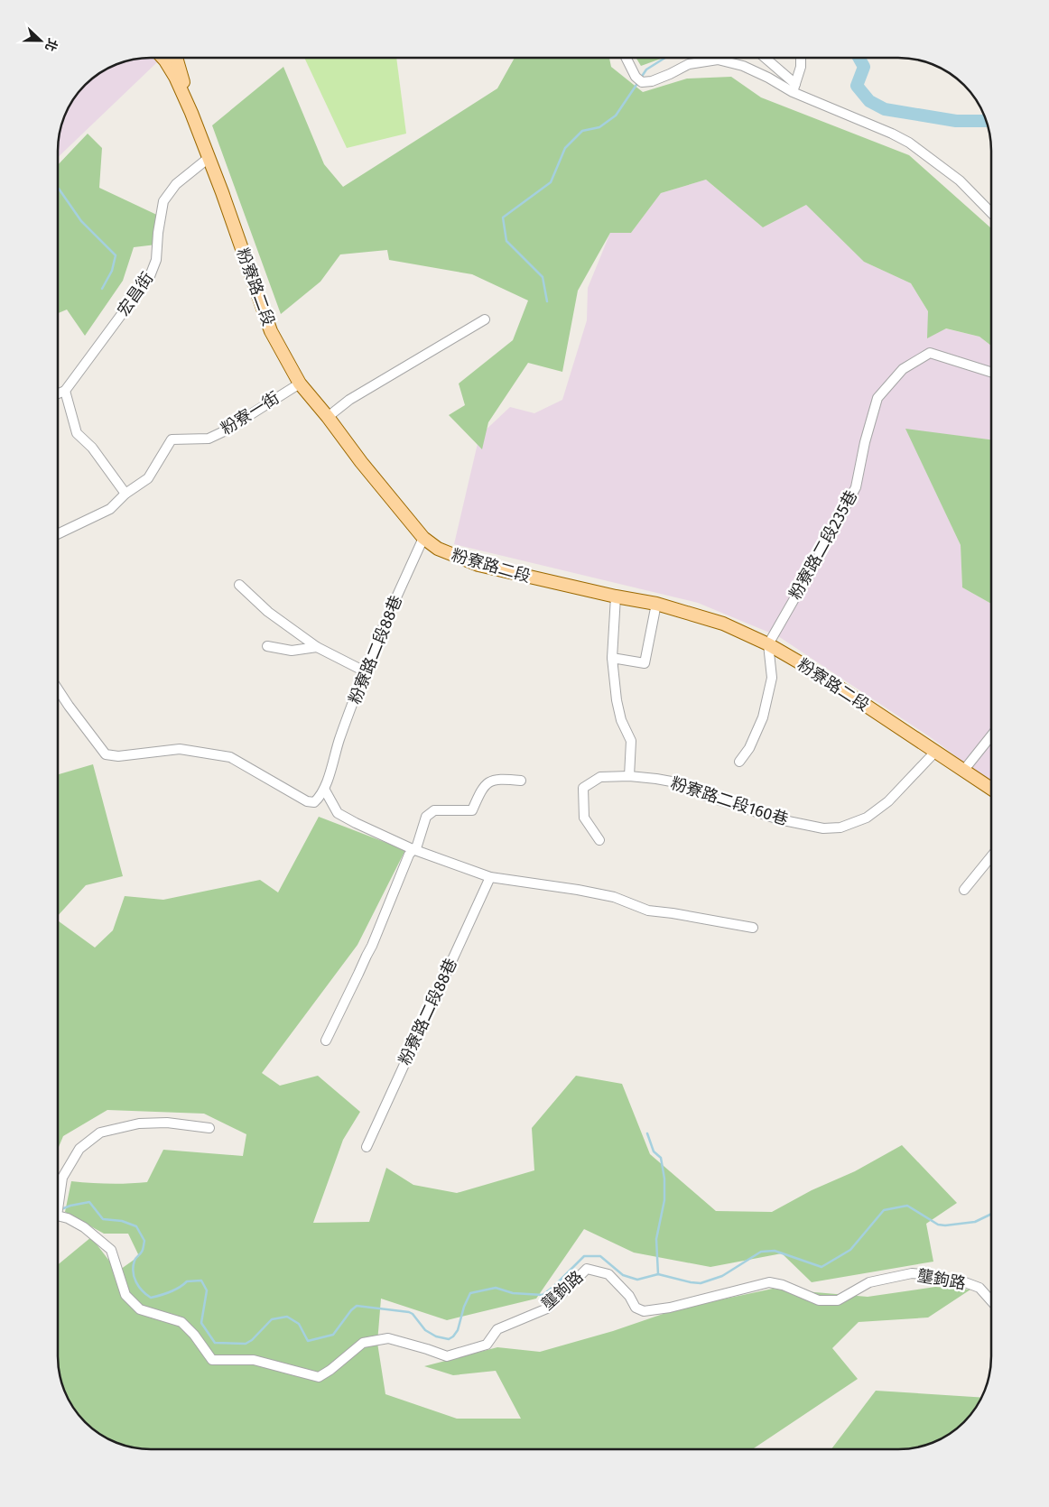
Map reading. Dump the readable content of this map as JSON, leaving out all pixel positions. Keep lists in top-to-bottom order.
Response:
{
  "streets": {
    "main road": ["粉寮路二段"],
    "street": [
      "宏昌街",
      "粉寮一街",
      "粉寮路二段235巷",
      "粉寮路二段88巷",
      "粉寮路二段160巷",
      "壟鉤路"
    ]
  },
  "crossings": [
    ["粉寮路二段", "宏昌街"],
    ["粉寮路二段", "粉寮一街"],
    ["粉寮路二段", "粉寮路二段235巷"],
    ["粉寮路二段", "粉寮路二段88巷"],
    ["粉寮路二段", "粉寮路二段160巷"]
  ],
  "north": "right"
}
